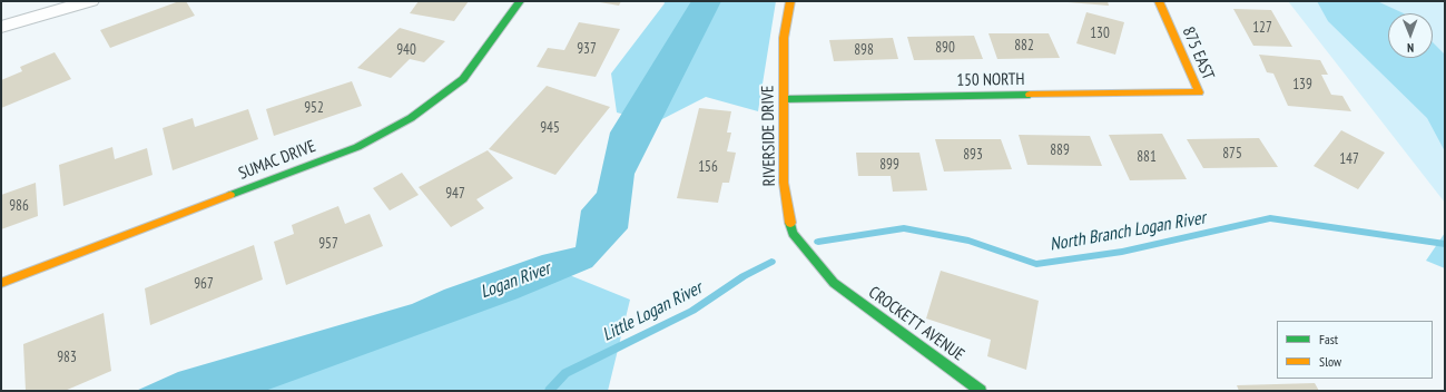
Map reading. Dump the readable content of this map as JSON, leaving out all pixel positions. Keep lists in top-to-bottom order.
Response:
{
  "streets": {
    "street": [
      "875 EAST",
      "150 NORTH",
      "RIVERSIDE DRIVE",
      "SUMAC DRIVE",
      "CROCKETT AVENUE"
    ]
  },
  "crossings": [
    ["875 EAST", "150 NORTH"],
    ["150 NORTH", "RIVERSIDE DRIVE"],
    ["RIVERSIDE DRIVE", "CROCKETT AVENUE"]
  ],
  "water": ["North Branch Logan River", "Logan River", "Little Logan River"],
  "house_numbers": [
    "127",
    "130",
    "882",
    "890",
    "937",
    "940",
    "898",
    "139",
    "952",
    "945",
    "889",
    "875",
    "893",
    "881",
    "147",
    "899",
    "156",
    "947",
    "986",
    "957",
    "967",
    "983"
  ],
  "legend": ["Fast", "Slow"],
  "north": "bottom"
}
